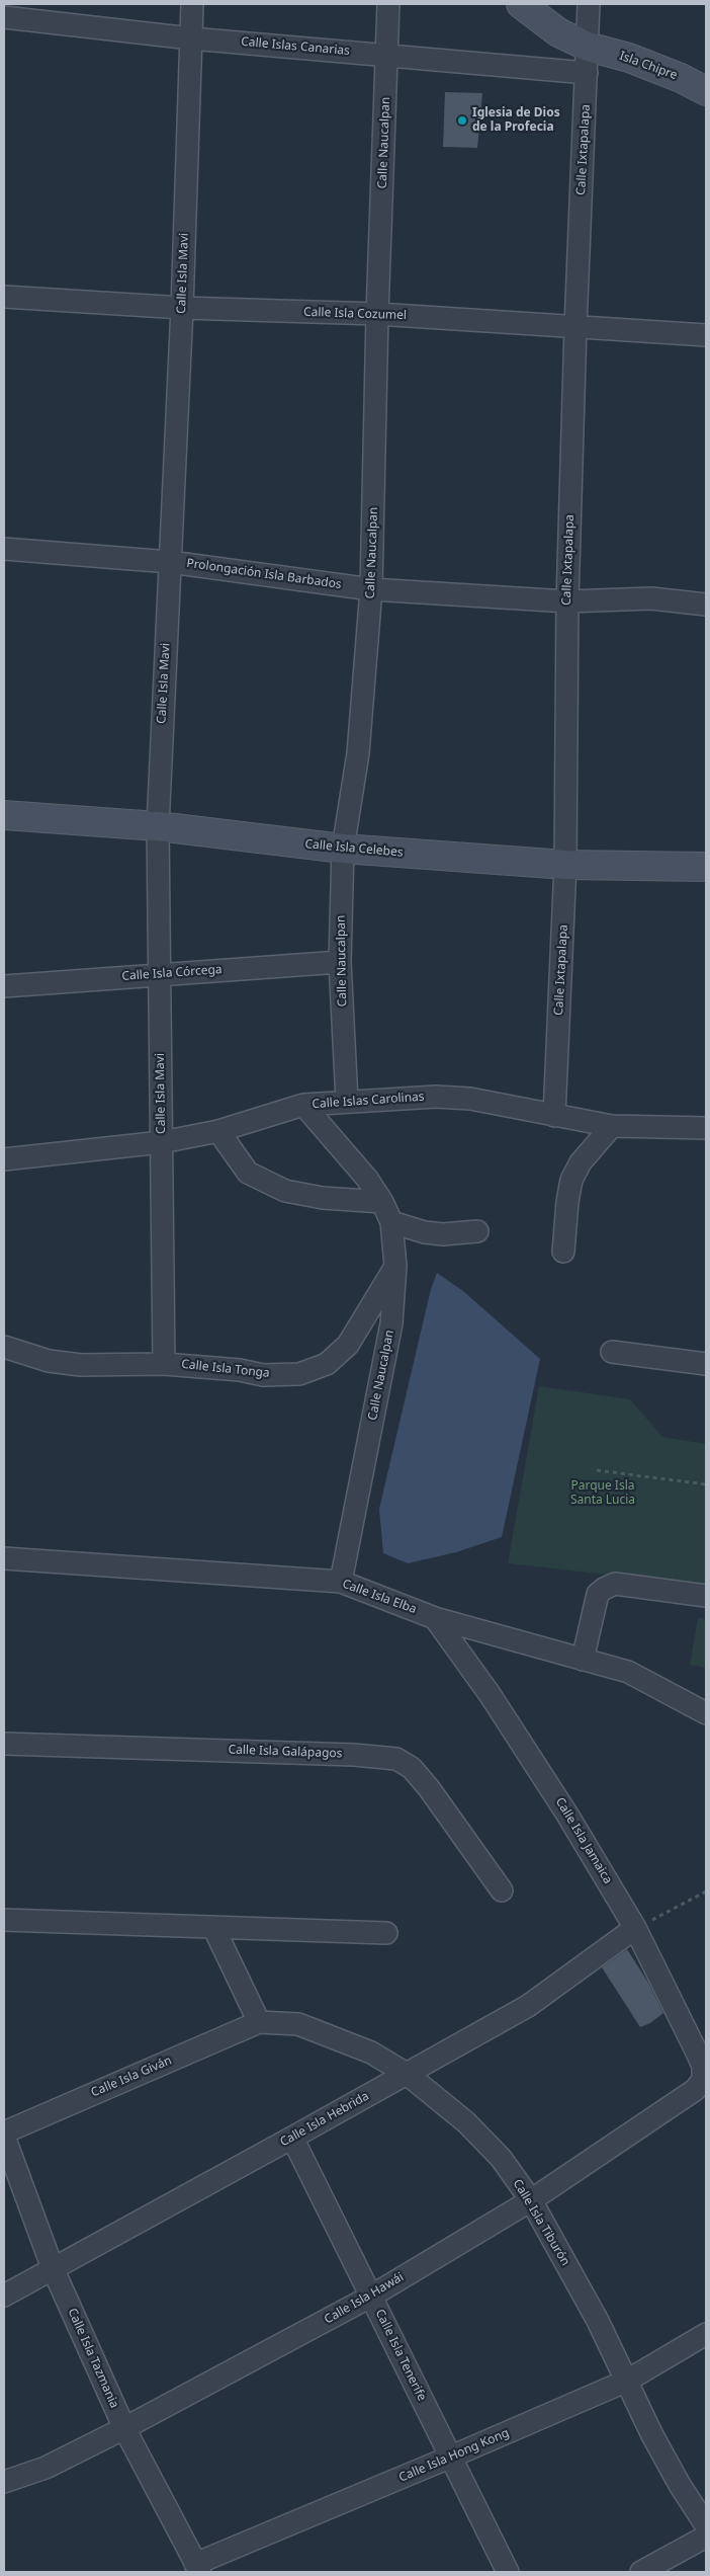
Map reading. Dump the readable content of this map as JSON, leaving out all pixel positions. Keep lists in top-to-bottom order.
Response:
{
  "streets": {
    "street": [
      "Calle Islas Canarias",
      "Isla Chipre",
      "Calle Naucalpan",
      "Calle Ixtapalapa",
      "Calle Isla Mavi",
      "Calle Isla Cozumel",
      "Prolongación Isla Barbados",
      "Calle Isla Celebes",
      "Calle Isla Córcega",
      "Calle Islas Carolinas",
      "Calle Isla Tonga",
      "Calle Isla Elba",
      "Calle Isla Galápagos",
      "Calle Isla Jamaica",
      "Calle Isla Giván",
      "Calle Isla Hebrida",
      "Calle Isla Tiburón",
      "Calle Isla Hawái",
      "Calle Isla Tenerife",
      "Calle Isla Tazmania",
      "Calle Isla Hong Kong"
    ]
  },
  "crossings": [
    ["Calle Islas Canarias", "Isla Chipre"],
    ["Calle Islas Canarias", "Calle Naucalpan"],
    ["Calle Islas Canarias", "Calle Ixtapalapa"],
    ["Calle Islas Canarias", "Calle Isla Mavi"],
    ["Isla Chipre", "Calle Ixtapalapa"],
    ["Calle Naucalpan", "Calle Isla Cozumel"],
    ["Calle Naucalpan", "Prolongación Isla Barbados"],
    ["Calle Naucalpan", "Calle Isla Celebes"],
    ["Calle Naucalpan", "Calle Isla Córcega"],
    ["Calle Naucalpan", "Calle Islas Carolinas"],
    ["Calle Naucalpan", "Calle Isla Tonga"],
    ["Calle Naucalpan", "Calle Isla Elba"],
    ["Calle Ixtapalapa", "Calle Isla Cozumel"],
    ["Calle Ixtapalapa", "Prolongación Isla Barbados"],
    ["Calle Ixtapalapa", "Calle Isla Celebes"],
    ["Calle Ixtapalapa", "Calle Islas Carolinas"],
    ["Calle Isla Mavi", "Calle Isla Cozumel"],
    ["Calle Isla Mavi", "Prolongación Isla Barbados"],
    ["Calle Isla Mavi", "Calle Isla Celebes"],
    ["Calle Isla Mavi", "Calle Isla Córcega"],
    ["Calle Isla Mavi", "Calle Islas Carolinas"],
    ["Calle Isla Mavi", "Calle Isla Tonga"],
    ["Calle Isla Elba", "Calle Isla Jamaica"],
    ["Calle Isla Jamaica", "Calle Isla Hebrida"],
    ["Calle Isla Jamaica", "Calle Isla Hawái"],
    ["Calle Isla Giván", "Calle Isla Tiburón"],
    ["Calle Isla Hebrida", "Calle Isla Tiburón"],
    ["Calle Isla Hebrida", "Calle Isla Tenerife"],
    ["Calle Isla Hebrida", "Calle Isla Tazmania"],
    ["Calle Isla Tiburón", "Calle Isla Hawái"],
    ["Calle Isla Tiburón", "Calle Isla Hong Kong"],
    ["Calle Isla Hawái", "Calle Isla Tenerife"],
    ["Calle Isla Hawái", "Calle Isla Tazmania"],
    ["Calle Isla Tenerife", "Calle Isla Hong Kong"],
    ["Calle Isla Tazmania", "Calle Isla Hong Kong"]
  ],
  "parks": ["Parque Isla Santa Lucia"],
  "places": ["Iglesia de Dios de la Profecia"]
}
